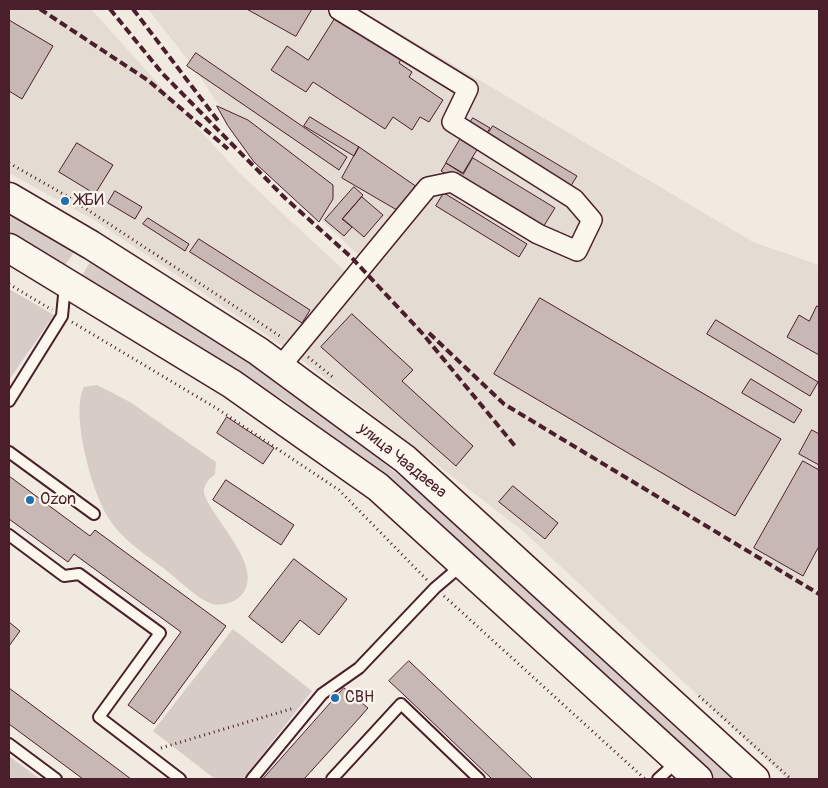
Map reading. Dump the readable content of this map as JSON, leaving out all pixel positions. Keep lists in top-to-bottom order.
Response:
{
  "streets": {
    "main road": ["улица Чаадаева"]
  },
  "places": ["ЖБИ", "Ozon", "СВН"]
}
